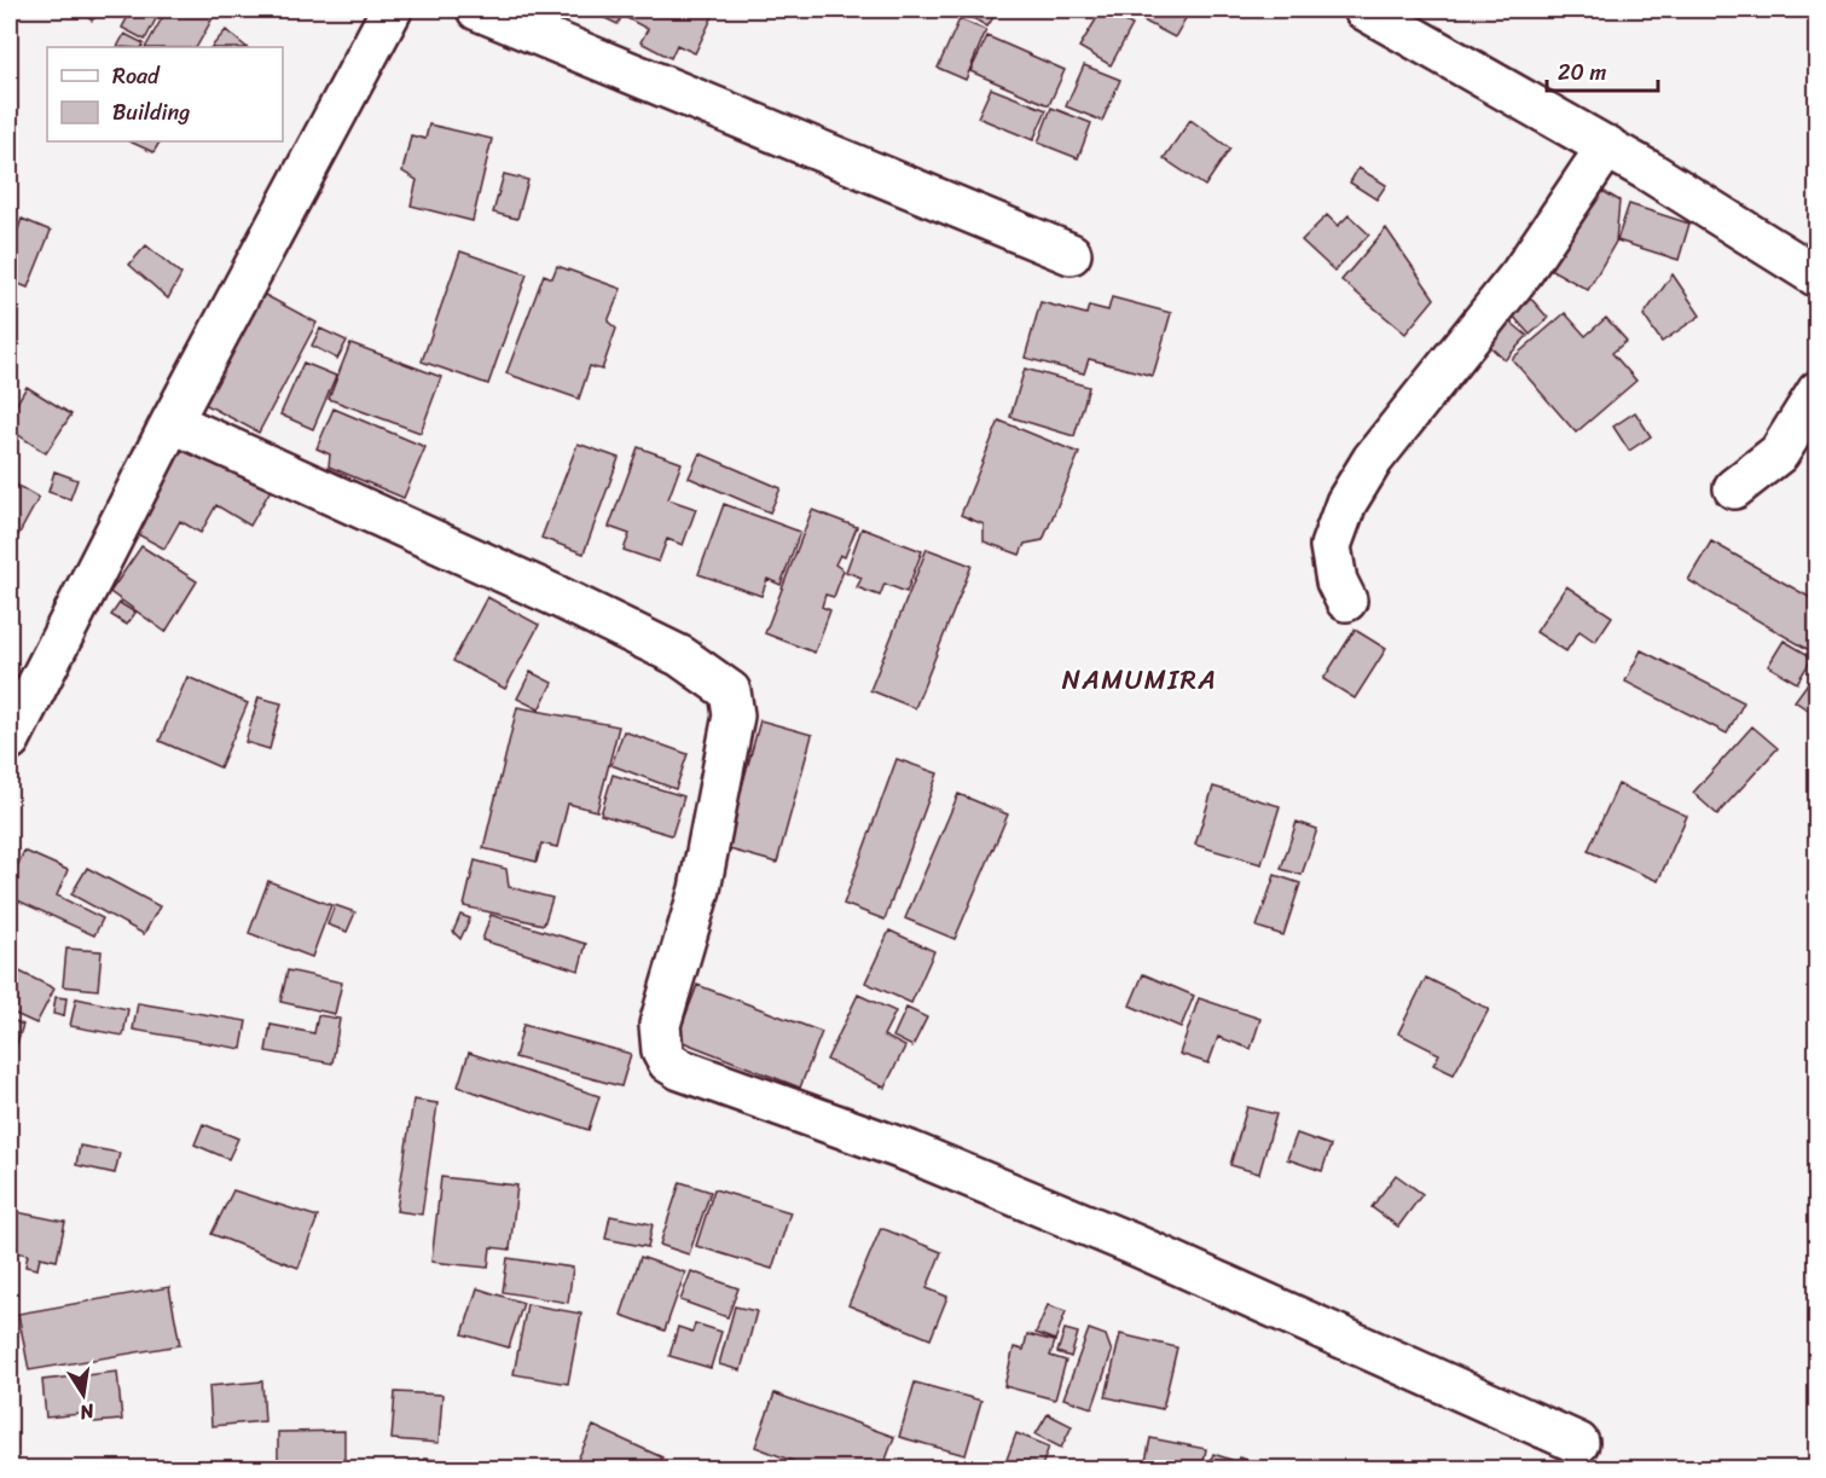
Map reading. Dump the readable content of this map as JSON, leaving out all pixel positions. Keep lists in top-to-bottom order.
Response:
{
  "districts": ["NAMUMIRA"],
  "legend": ["Road", "Building"],
  "scale_bar": "20 m",
  "north": "bottom"
}
